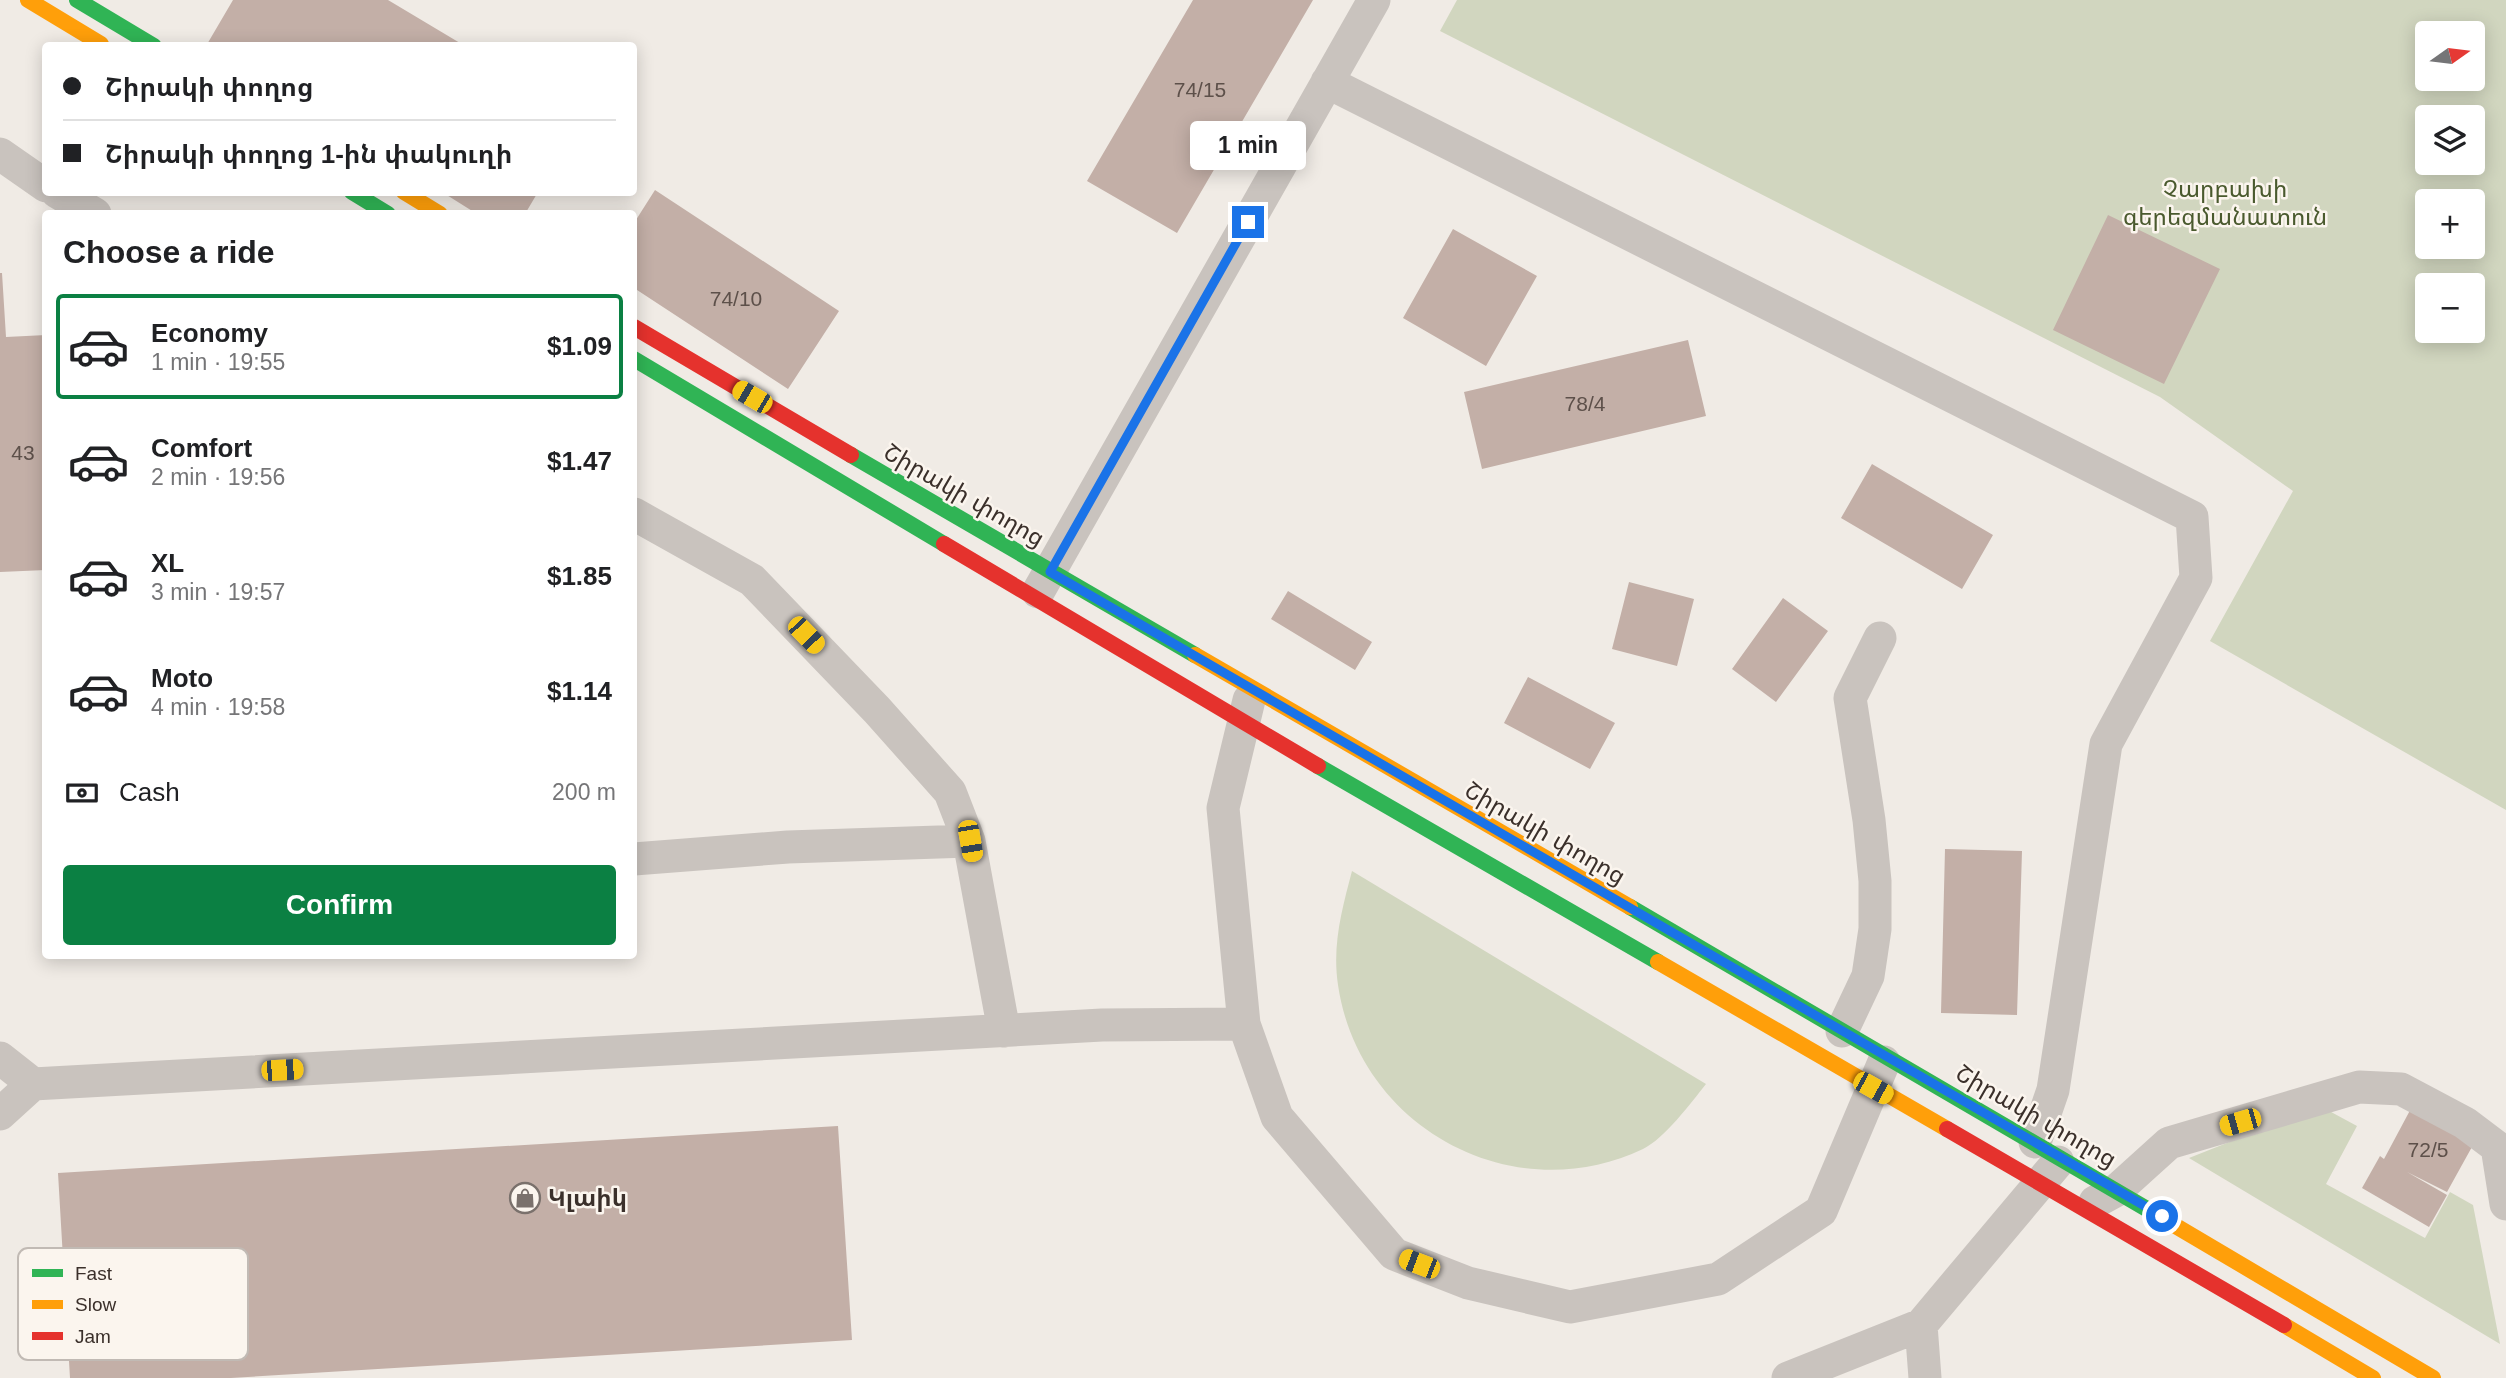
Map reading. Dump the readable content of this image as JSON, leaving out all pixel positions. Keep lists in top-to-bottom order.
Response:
{
  "streets": {
    "main road": ["Շիրակի փողոց"]
  },
  "parks": ["Չարբախի գերեզմանատուն"],
  "places": {
    "shop": ["Կլաիկ"]
  },
  "house_numbers": [
    "74/15",
    "74/10",
    "78/4",
    "43",
    "72/5"
  ],
  "legend": ["Fast", "Slow", "Jam"],
  "north": "right",
  "page": {
    "map_buttons": ["+", "−"],
    "banner": ["Շիրակի փողոց", "Շիրակի փողոց 1-ին փակուղի"],
    "bubble": "1 min",
    "heading": "Choose a ride",
    "list": [
      {
        "name": "Economy",
        "note": "1 min · 19:55",
        "value": "$1.09"
      },
      {
        "name": "Comfort",
        "note": "2 min · 19:56",
        "value": "$1.47"
      },
      {
        "name": "XL",
        "note": "3 min · 19:57",
        "value": "$1.85"
      },
      {
        "name": "Moto",
        "note": "4 min · 19:58",
        "value": "$1.14"
      }
    ],
    "pay": ["Cash", "200 m"],
    "buttons": "Confirm"
  }
}
